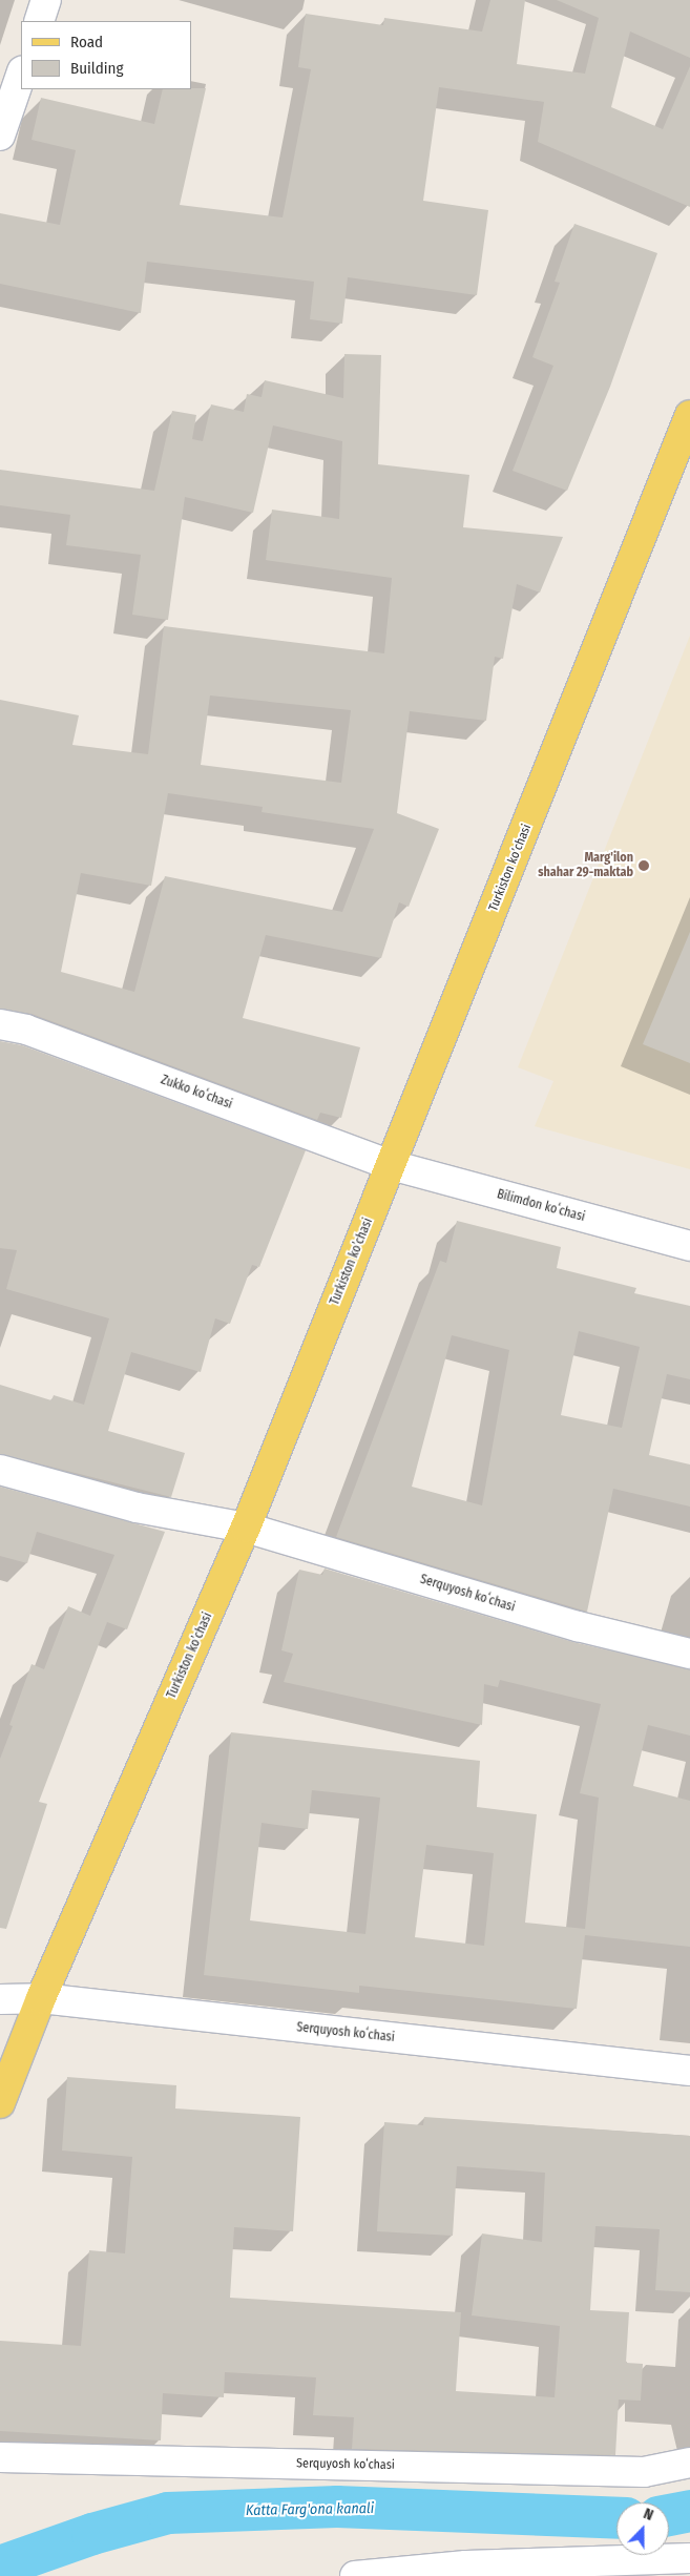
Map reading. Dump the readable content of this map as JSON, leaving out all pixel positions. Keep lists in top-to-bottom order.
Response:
{
  "streets": {
    "main road": ["Turkiston ko’chasi"],
    "street": ["Zukko koʻchasi", "Bilimdon koʻchasi", "Serquyosh koʻchasi"]
  },
  "crossings": [
    ["Turkiston ko’chasi", "Zukko koʻchasi"],
    ["Turkiston ko’chasi", "Bilimdon koʻchasi"],
    ["Turkiston ko’chasi", "Serquyosh koʻchasi"],
    ["Zukko koʻchasi", "Bilimdon koʻchasi"]
  ],
  "water": ["Katta Farg'ona kanali"],
  "places": ["Marg'ilon shahar 29-maktab"],
  "legend": ["Road", "Building"],
  "north": "top"
}
